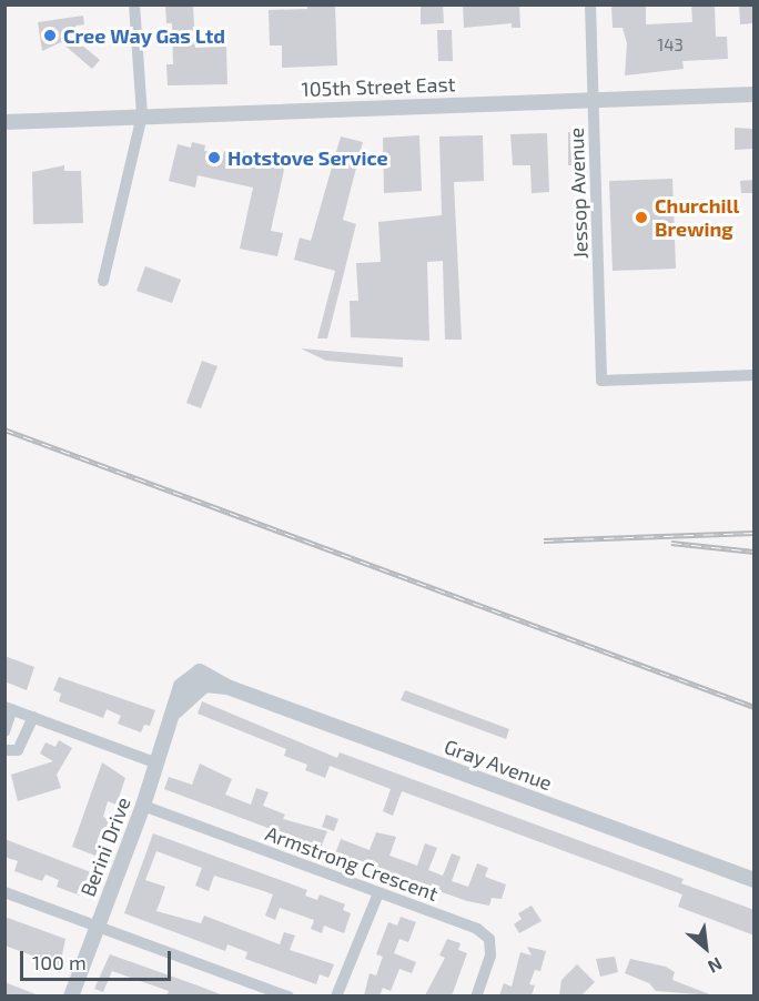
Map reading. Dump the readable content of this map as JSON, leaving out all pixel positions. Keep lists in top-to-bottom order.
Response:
{
  "streets": {
    "street": [
      "105th Street East",
      "Jessop Avenue",
      "Gray Avenue",
      "Berini Drive",
      "Armstrong Crescent"
    ]
  },
  "crossings": [
    ["105th Street East", "Jessop Avenue"],
    ["Gray Avenue", "Berini Drive"],
    ["Berini Drive", "Armstrong Crescent"]
  ],
  "places": ["Cree Way Gas Ltd", "Hotstove Service", "Churchill Brewing"],
  "house_numbers": ["143"],
  "scale_bar": "100 m",
  "north": "bottom right"
}
